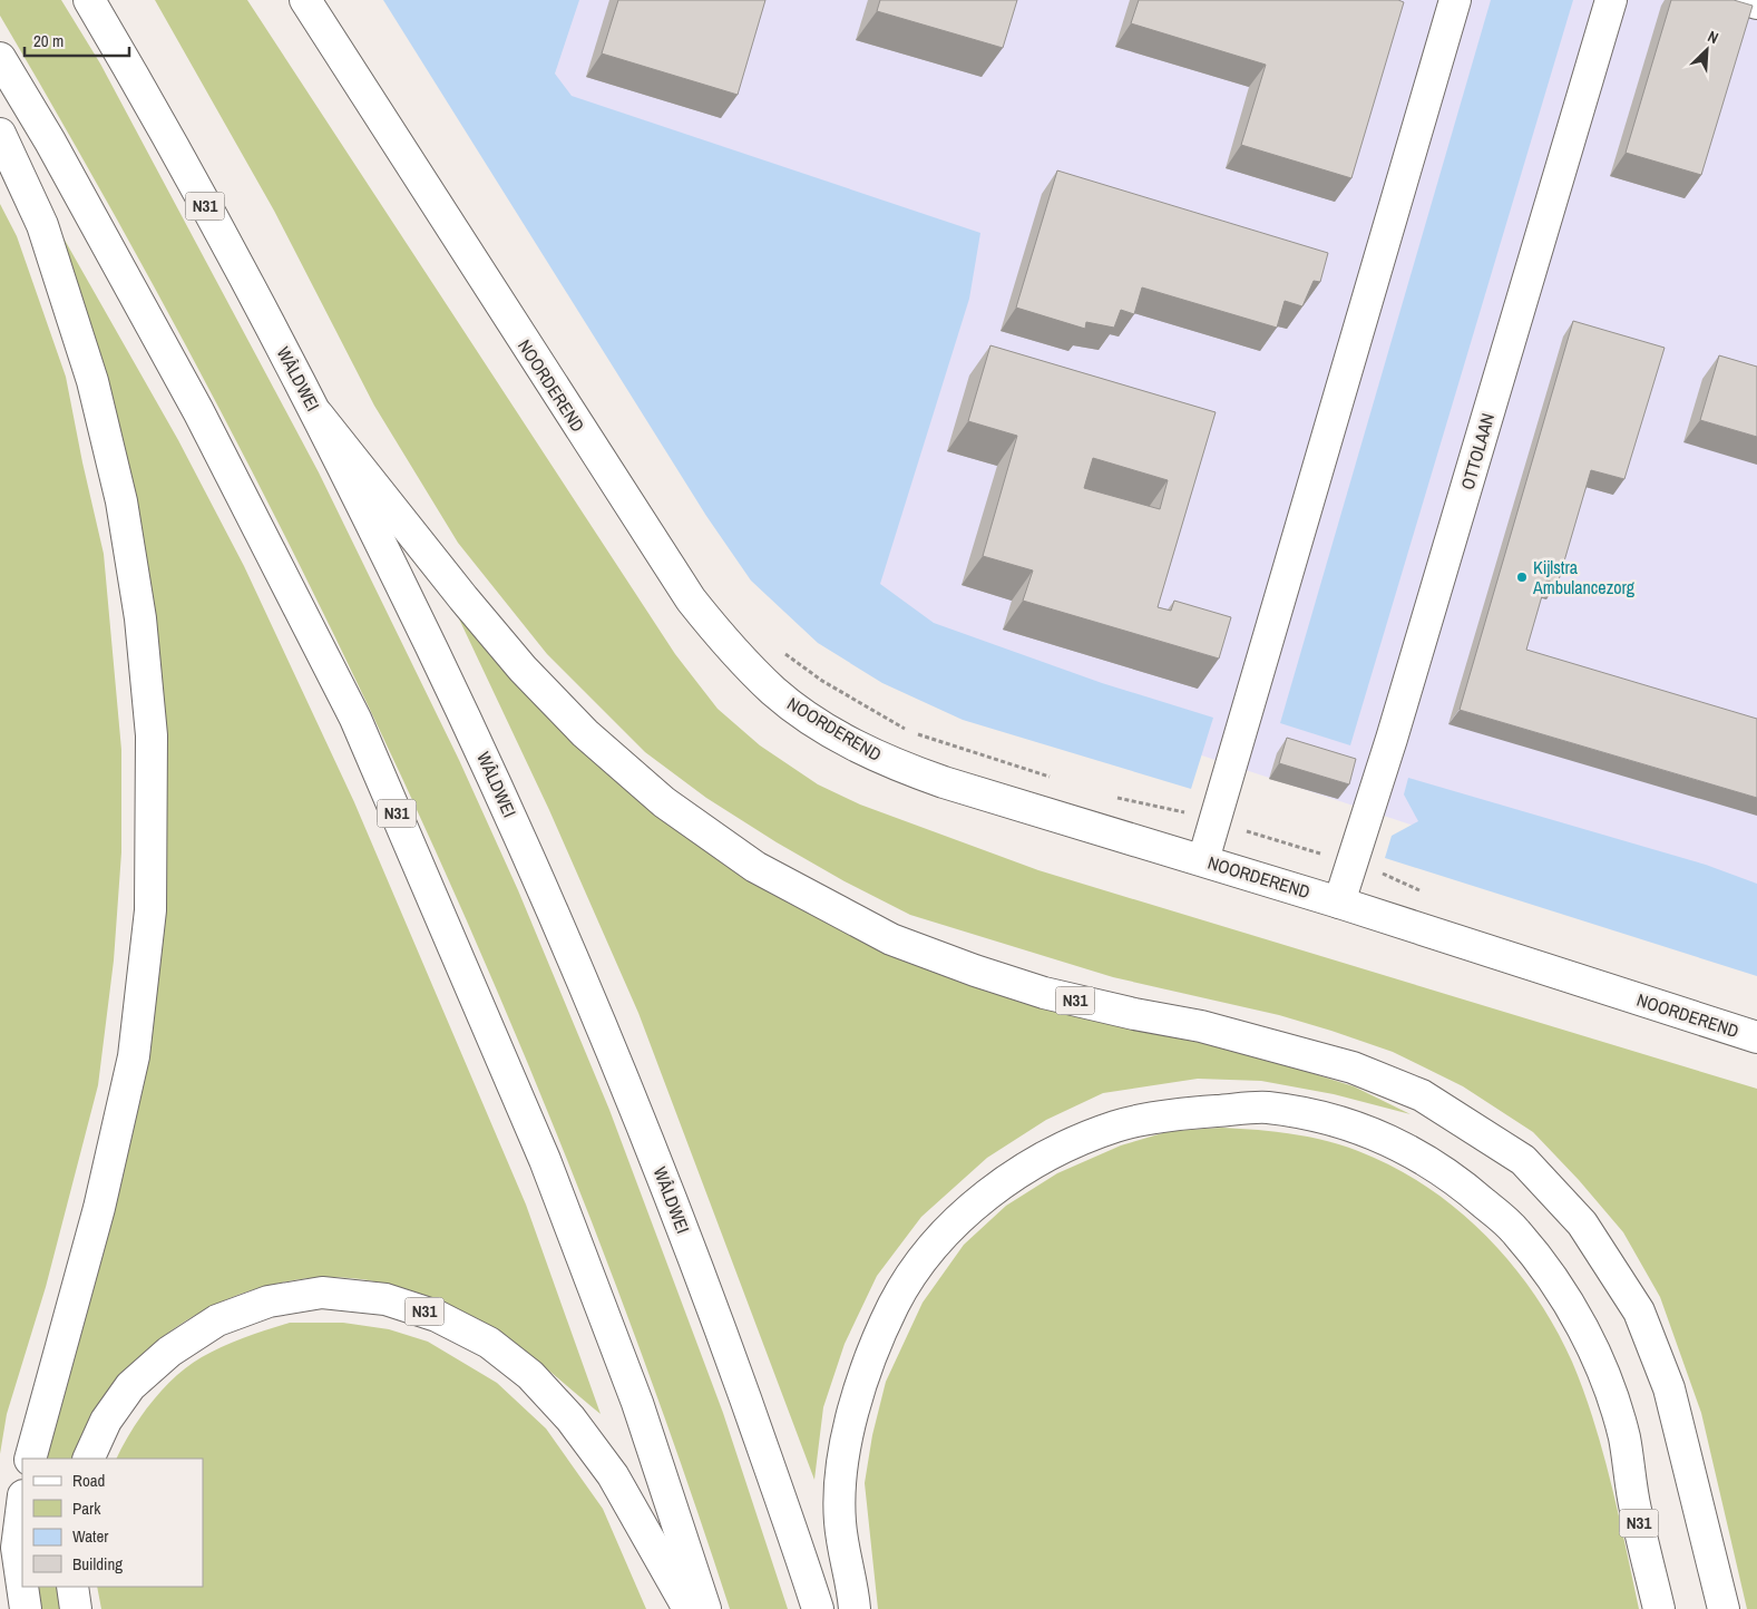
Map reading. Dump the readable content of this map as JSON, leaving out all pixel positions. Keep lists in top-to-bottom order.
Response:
{
  "streets": {
    "main road": [
      "N31",
      "WÂLDWEI",
      "NOORDEREND",
      "OTTOLAAN"
    ]
  },
  "crossings": [
    ["N31", "WÂLDWEI"],
    ["NOORDEREND", "OTTOLAAN"]
  ],
  "places": ["Kijlstra Ambulancezorg"],
  "legend": [
    "Road",
    "Park",
    "Water",
    "Building"
  ],
  "scale_bar": "20 m",
  "north": "top right"
}
